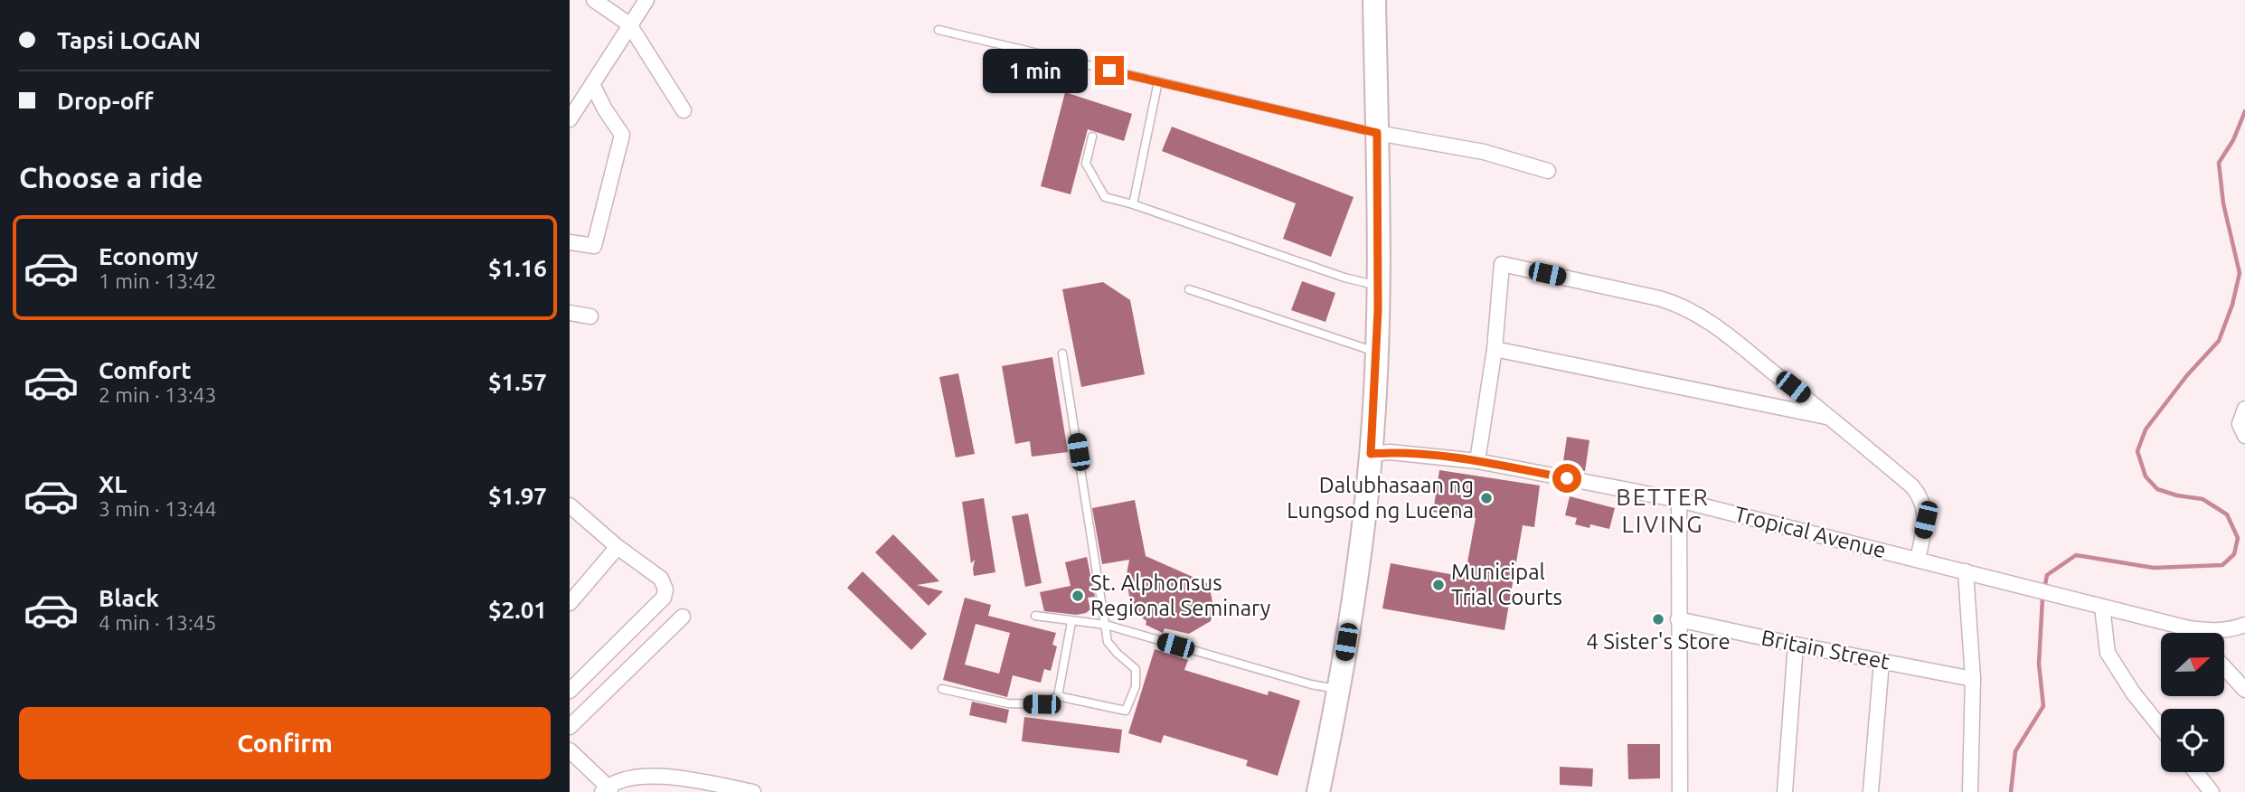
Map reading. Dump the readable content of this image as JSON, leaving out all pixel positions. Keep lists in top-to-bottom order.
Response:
{
  "streets": {
    "street": ["Tropical Avenue", "Britain Street"]
  },
  "districts": ["BETTER LIVING"],
  "places": [
    "Dalubhasaan ng Lungsod ng Lucena",
    "Municipal Trial Courts",
    "St. Alphonsus Regional Seminary",
    "4 Sister's Store"
  ],
  "north": "right",
  "page": {
    "banner": ["Tapsi LOGAN", "Drop-off"],
    "bubble": "1 min",
    "heading": "Choose a ride",
    "list": [
      {
        "name": "Economy",
        "note": "1 min · 13:42",
        "value": "$1.16"
      },
      {
        "name": "Comfort",
        "note": "2 min · 13:43",
        "value": "$1.57"
      },
      {
        "name": "XL",
        "note": "3 min · 13:44",
        "value": "$1.97"
      },
      {
        "name": "Black",
        "note": "4 min · 13:45",
        "value": "$2.01"
      }
    ],
    "buttons": "Confirm"
  }
}
